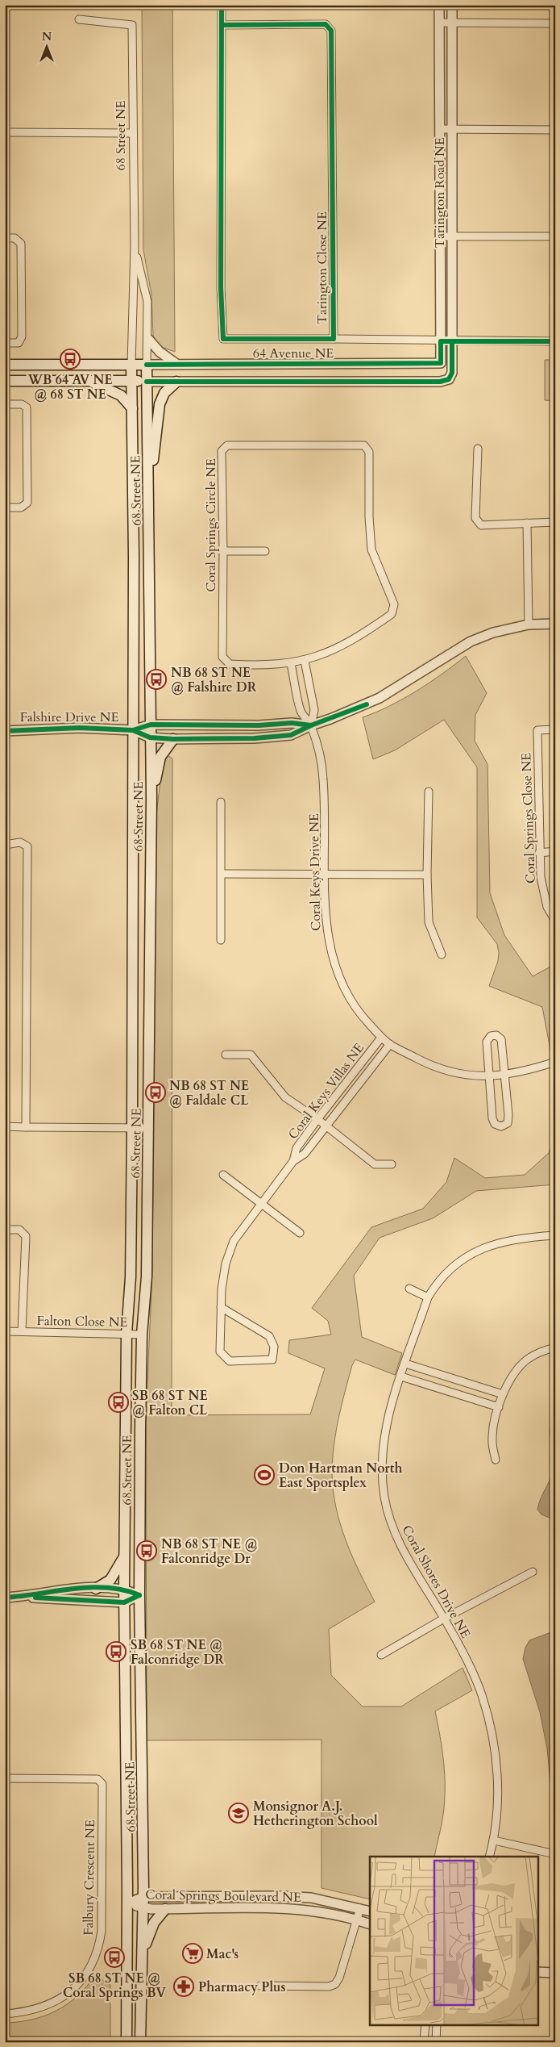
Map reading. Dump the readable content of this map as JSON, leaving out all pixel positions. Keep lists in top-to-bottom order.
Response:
{
  "streets": {
    "main road": ["68 Street NE", "64 Avenue NE"],
    "street": [
      "Tarington Road NE",
      "Tarington Close NE",
      "Coral Springs Circle NE",
      "Falshire Drive NE",
      "Coral Springs Close NE",
      "Coral Keys Drive NE",
      "Coral Keys Villas NE",
      "Falton Close NE",
      "Coral Shores Drive NE",
      "Falbury Crescent NE",
      "Coral Springs Boulevard NE"
    ]
  },
  "crossings": [
    ["68 Street NE", "64 Avenue NE"],
    ["68 Street NE", "Falshire Drive NE"],
    ["68 Street NE", "Falton Close NE"],
    ["68 Street NE", "Coral Springs Boulevard NE"],
    ["Tarington Road NE", "64 Avenue NE"],
    ["Coral Keys Drive NE", "Coral Keys Villas NE"]
  ],
  "places": {
    "bus stop": [
      "WB 64 AV NE @ 68 ST NE",
      "NB 68 ST NE @ Falshire DR",
      "NB 68 ST NE @ Faldale CL",
      "SB 68 ST NE @ Falton CL",
      "NB 68 ST NE @ Falconridge Dr",
      "SB 68 ST NE @ Falconridge DR",
      "SB 68 ST NE @ Coral Springs BV"
    ],
    "sports": ["Don Hartman North East Sportsplex"],
    "school or university": ["Monsignor A.J. Hetherington School"],
    "supermarket": ["Mac's"],
    "pharmacy": ["Pharmacy Plus"]
  },
  "north": "top"
}
